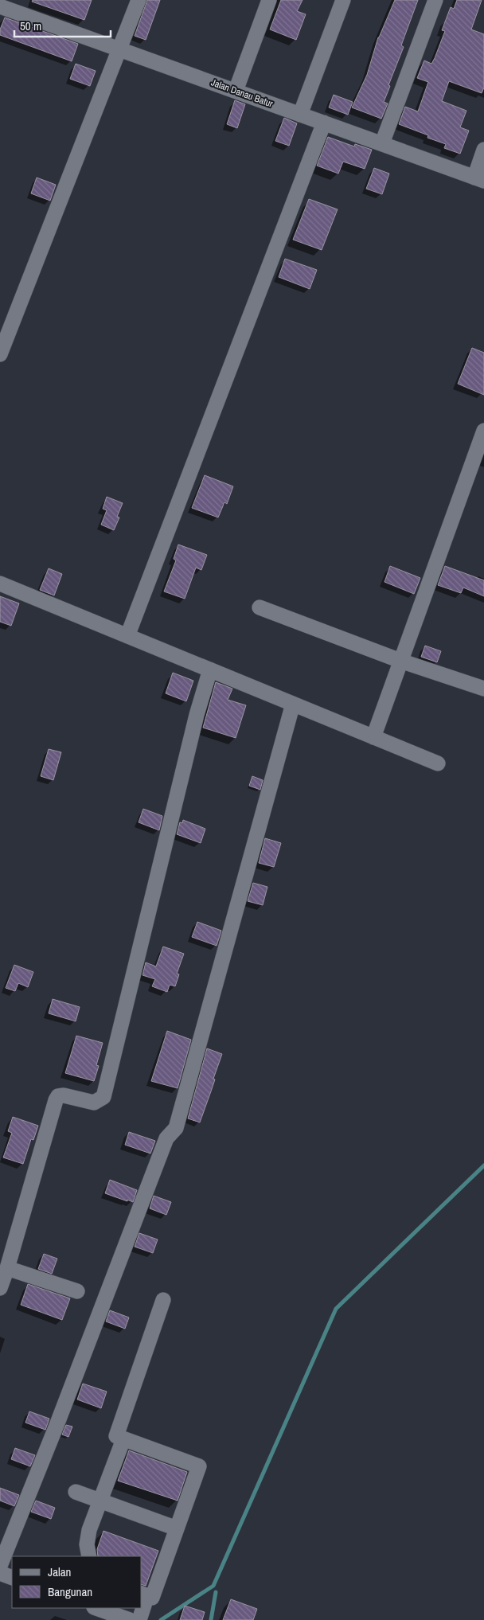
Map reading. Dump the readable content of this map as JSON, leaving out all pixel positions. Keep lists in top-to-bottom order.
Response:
{
  "streets": {
    "street": ["Jalan Danau Batur"]
  },
  "legend": ["Jalan", "Bangunan"],
  "scale_bar": "50 m"
}
